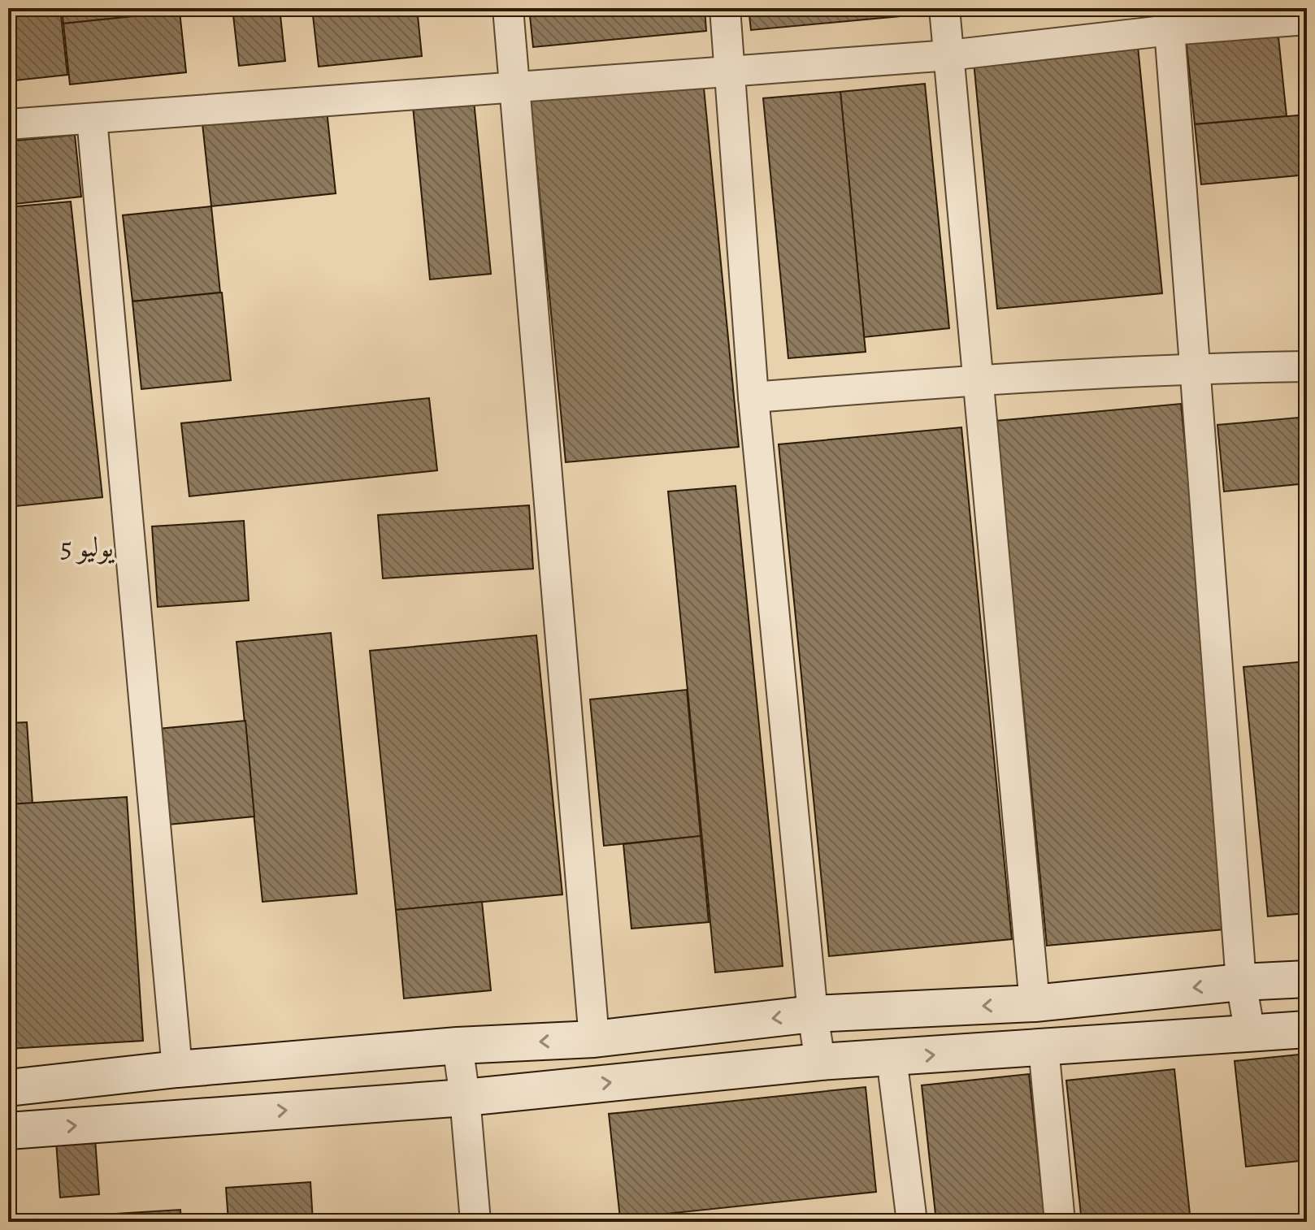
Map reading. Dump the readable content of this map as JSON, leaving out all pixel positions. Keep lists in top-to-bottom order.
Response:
{
  "districts": ["5 يوليو"]
}
